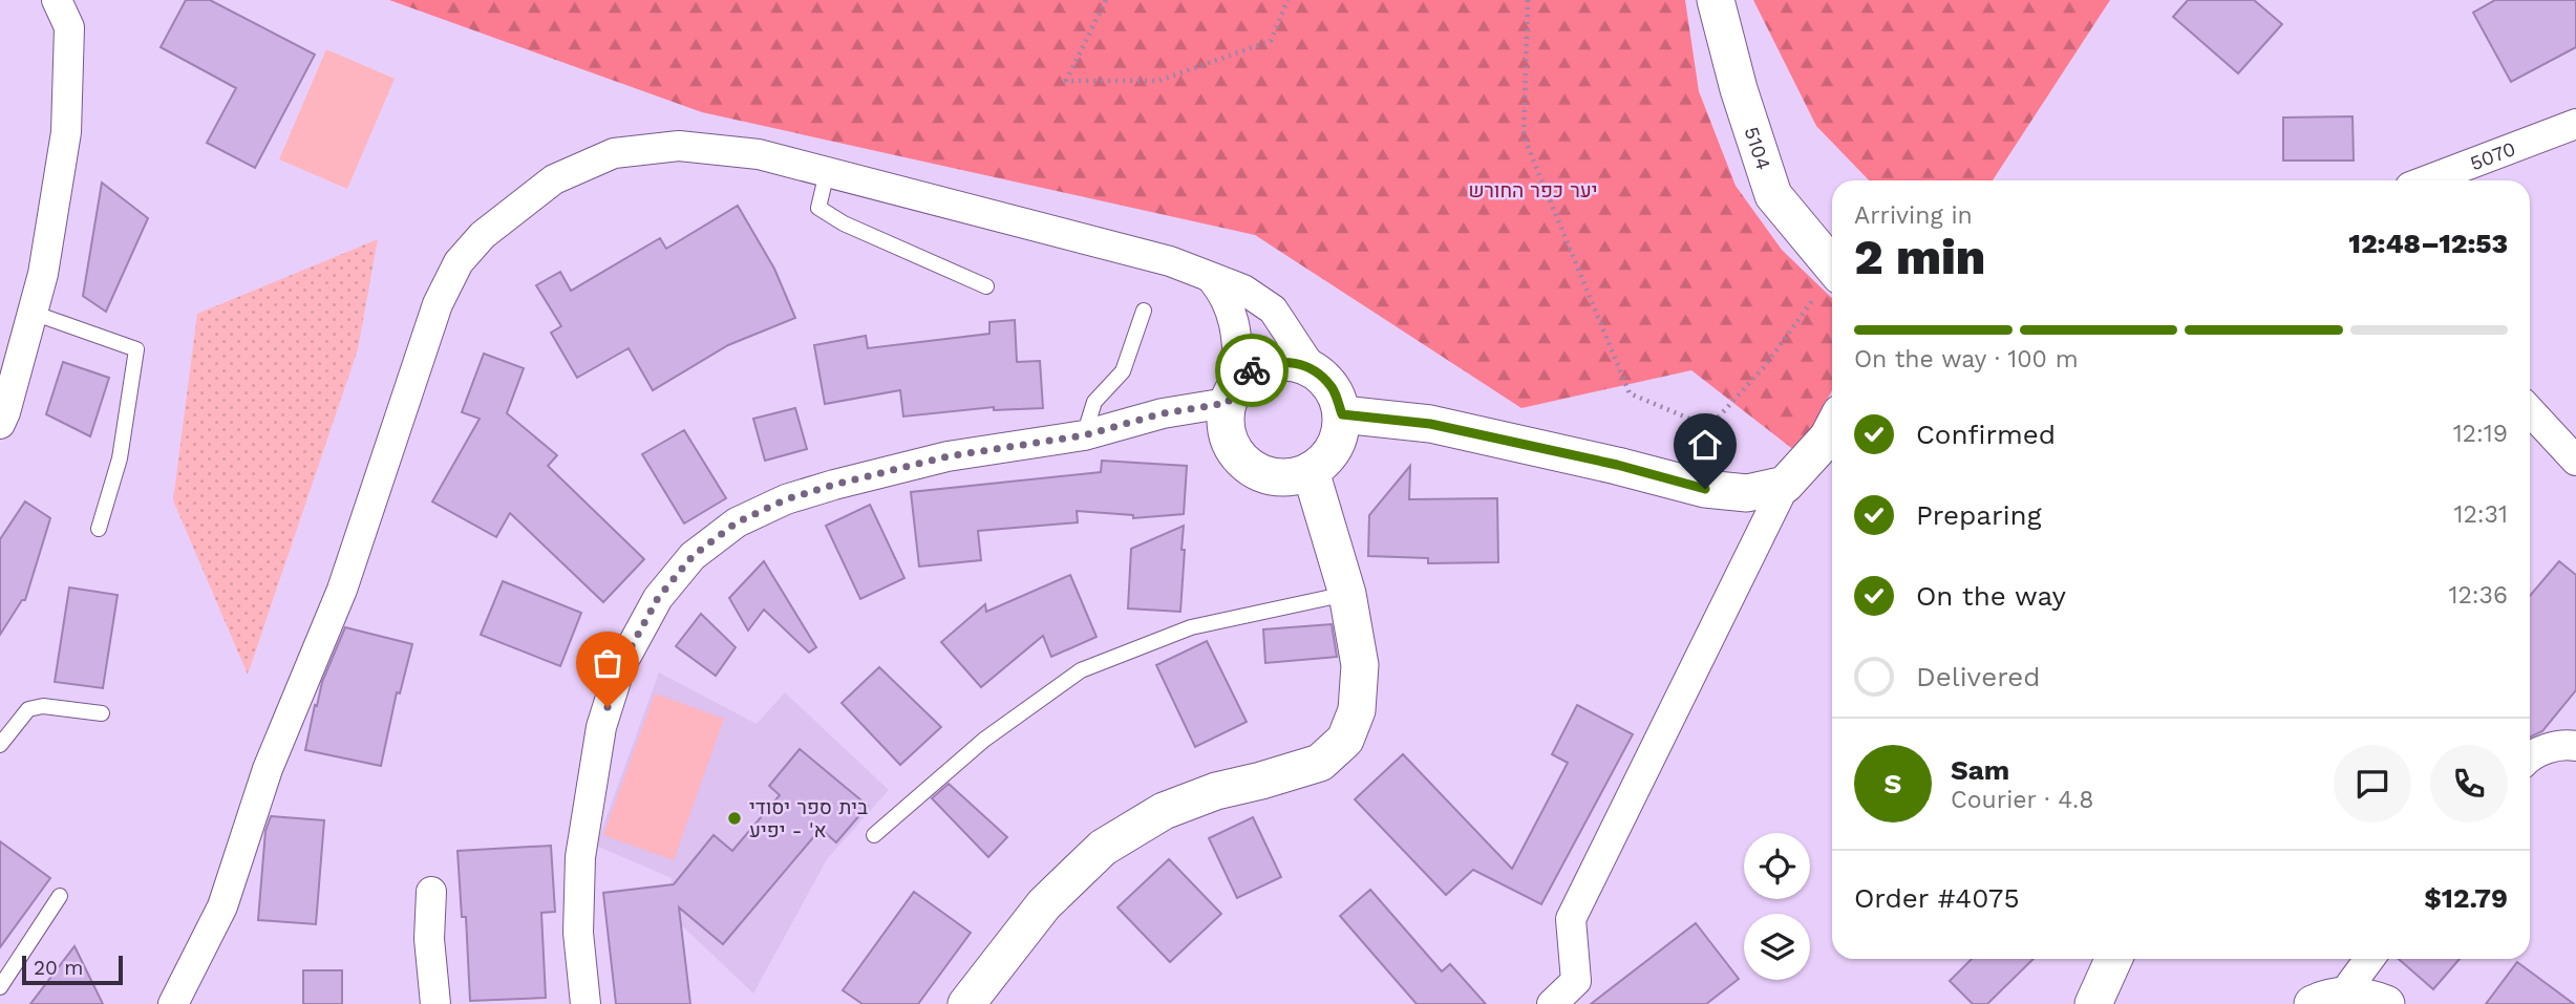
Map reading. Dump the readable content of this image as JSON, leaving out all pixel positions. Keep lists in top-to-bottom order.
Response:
{
  "streets": {
    "street": ["5104", "5070"]
  },
  "parks": ["יער כפר החורש"],
  "places": ["בית ספר יסודי א' - יפיע"],
  "scale_bar": "20 m",
  "page": {
    "heading": ["2 min", "Arriving in", "12:48–12:53"],
    "panel": [
      "Sam",
      "Courier · 4.8",
      "Order #4075",
      "$12.79"
    ],
    "bar": "On the way · 100 m",
    "list": [
      ["Confirmed", "12:19"],
      ["Preparing", "12:31"],
      ["On the way", "12:36"],
      "Delivered"
    ],
    "round": "S",
    "scale": "20 m"
  }
}
